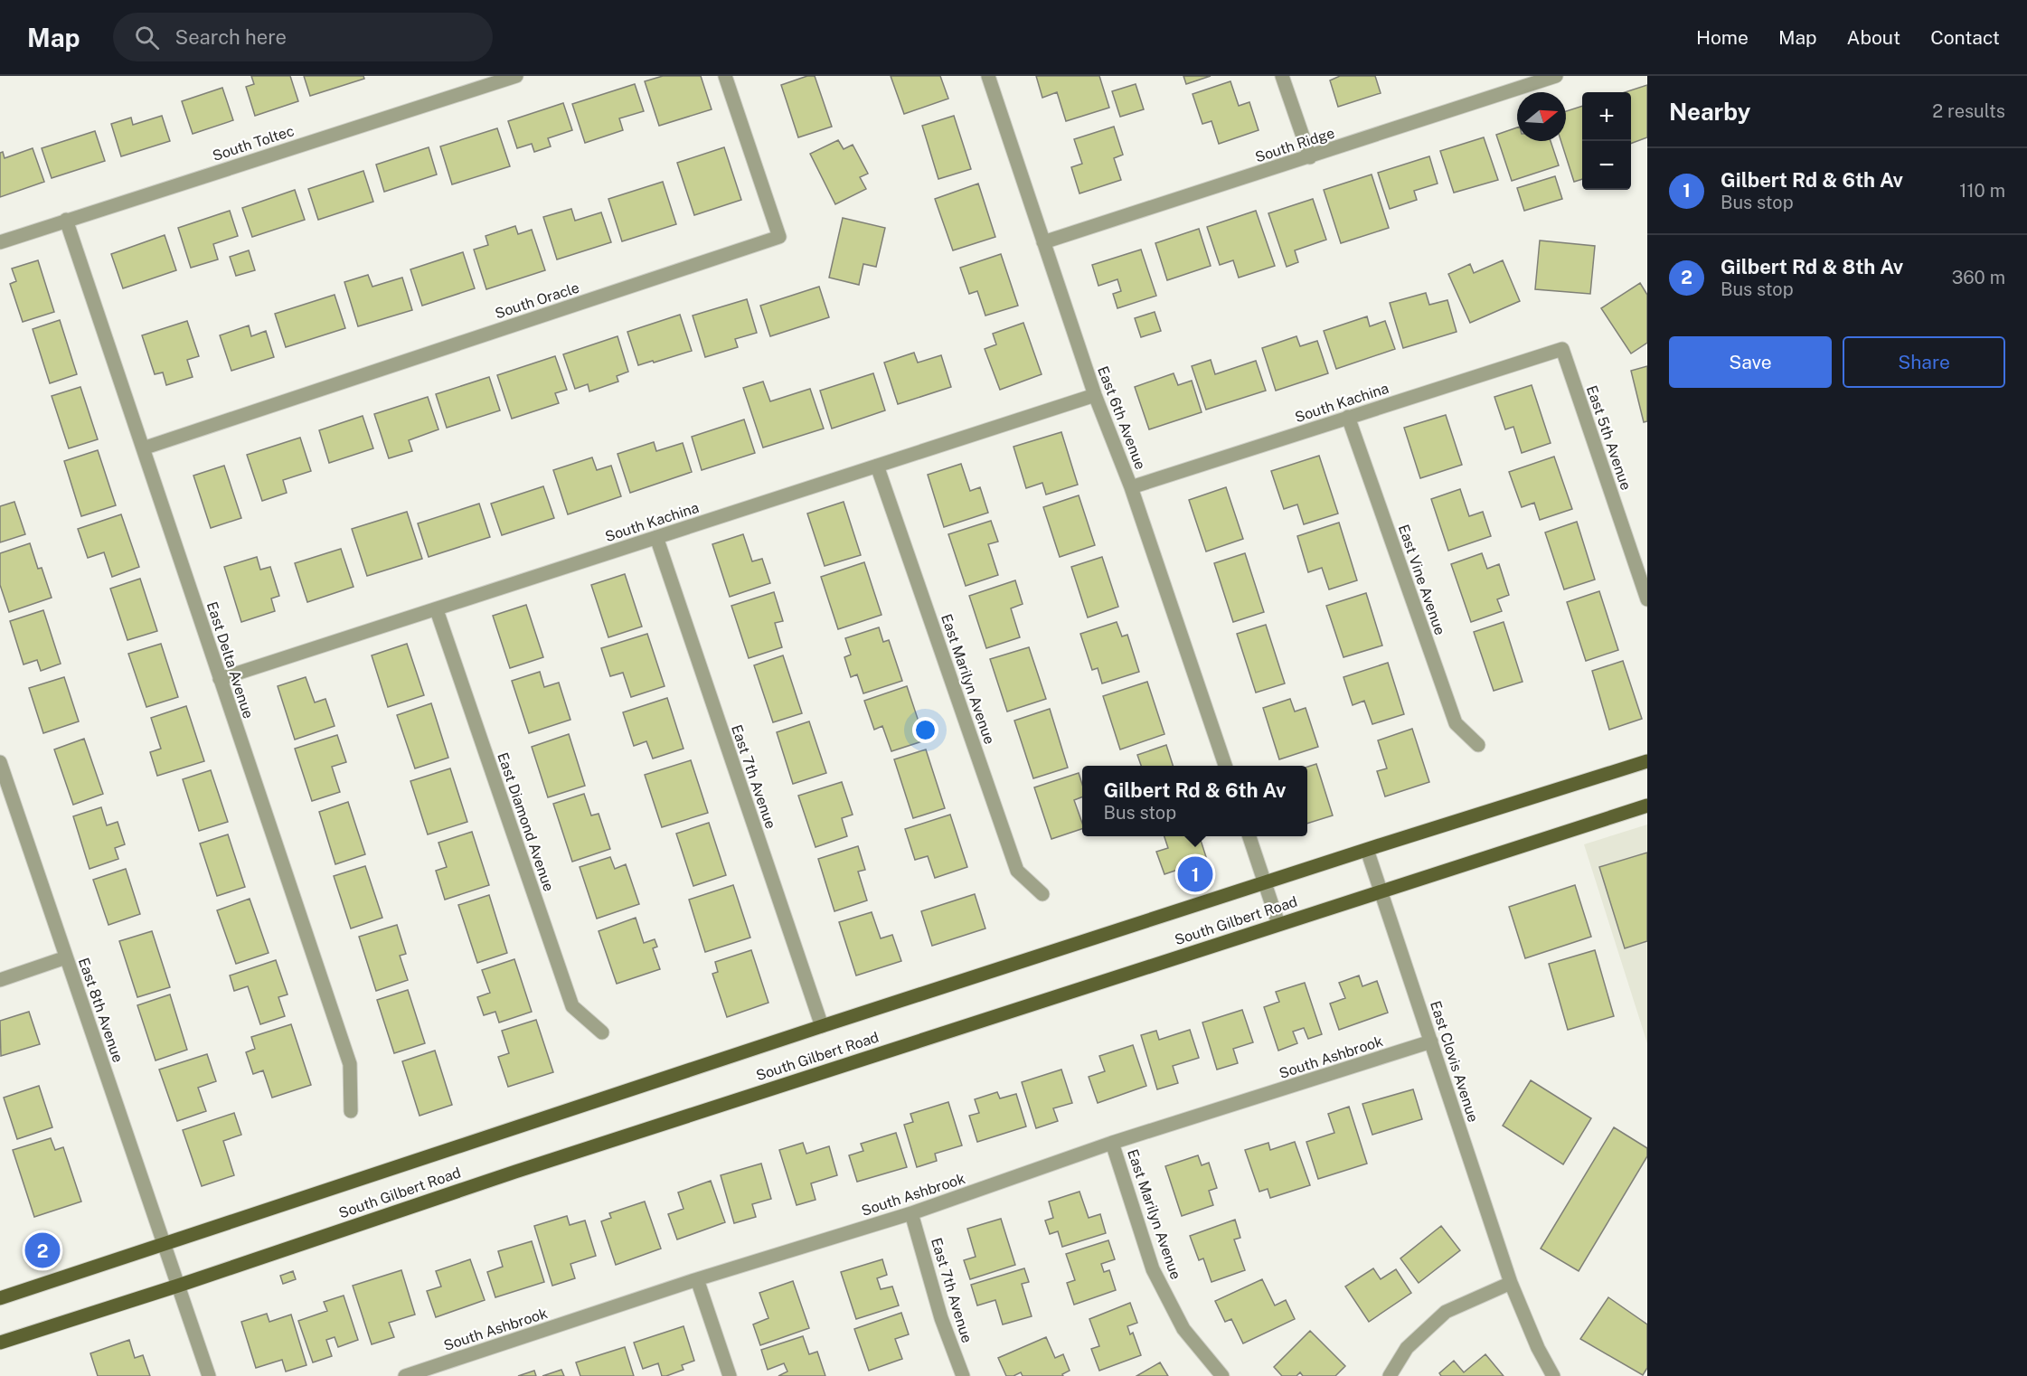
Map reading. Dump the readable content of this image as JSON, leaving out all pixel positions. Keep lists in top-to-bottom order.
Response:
{
  "streets": {
    "main road": ["South Gilbert Road"],
    "street": [
      "South Toltec",
      "South Ridge",
      "South Oracle",
      "South Kachina",
      "East 6th Avenue",
      "East 5th Avenue",
      "East Vine Avenue",
      "East Delta Avenue",
      "East Marilyn Avenue",
      "East 7th Avenue",
      "East Diamond Avenue",
      "East 8th Avenue",
      "South Ashbrook",
      "East Clovis Avenue"
    ]
  },
  "crossings": [
    ["South Toltec", "East Delta Avenue"],
    ["South Ridge", "East 6th Avenue"],
    ["South Oracle", "East Delta Avenue"],
    ["South Kachina", "East 6th Avenue"],
    ["South Kachina", "East 5th Avenue"],
    ["South Kachina", "East Vine Avenue"],
    ["South Kachina", "East Delta Avenue"],
    ["South Kachina", "East Marilyn Avenue"],
    ["South Kachina", "East 7th Avenue"],
    ["South Kachina", "East Diamond Avenue"],
    ["East Marilyn Avenue", "South Ashbrook"],
    ["East 7th Avenue", "South Gilbert Road"],
    ["East 7th Avenue", "South Ashbrook"],
    ["South Gilbert Road", "East 8th Avenue"],
    ["South Gilbert Road", "East Clovis Avenue"],
    ["South Ashbrook", "East Clovis Avenue"]
  ],
  "north": "right",
  "page": {
    "header": "Map",
    "search": "Search here",
    "nav": [
      "Home",
      "Map",
      "About",
      "Contact"
    ],
    "heading": ["Nearby", "2 results"],
    "map_buttons": ["+", "−"],
    "list": [
      {
        "mark": "1",
        "name": "Gilbert Rd & 6th Av",
        "note": "Bus stop",
        "value": "110 m"
      },
      {
        "mark": "2",
        "name": "Gilbert Rd & 8th Av",
        "note": "Bus stop",
        "value": "360 m"
      }
    ],
    "buttons": ["Save", "Share"],
    "popup": ["Gilbert Rd & 6th Av", "Bus stop"],
    "pins": ["1", "2"]
  }
}
